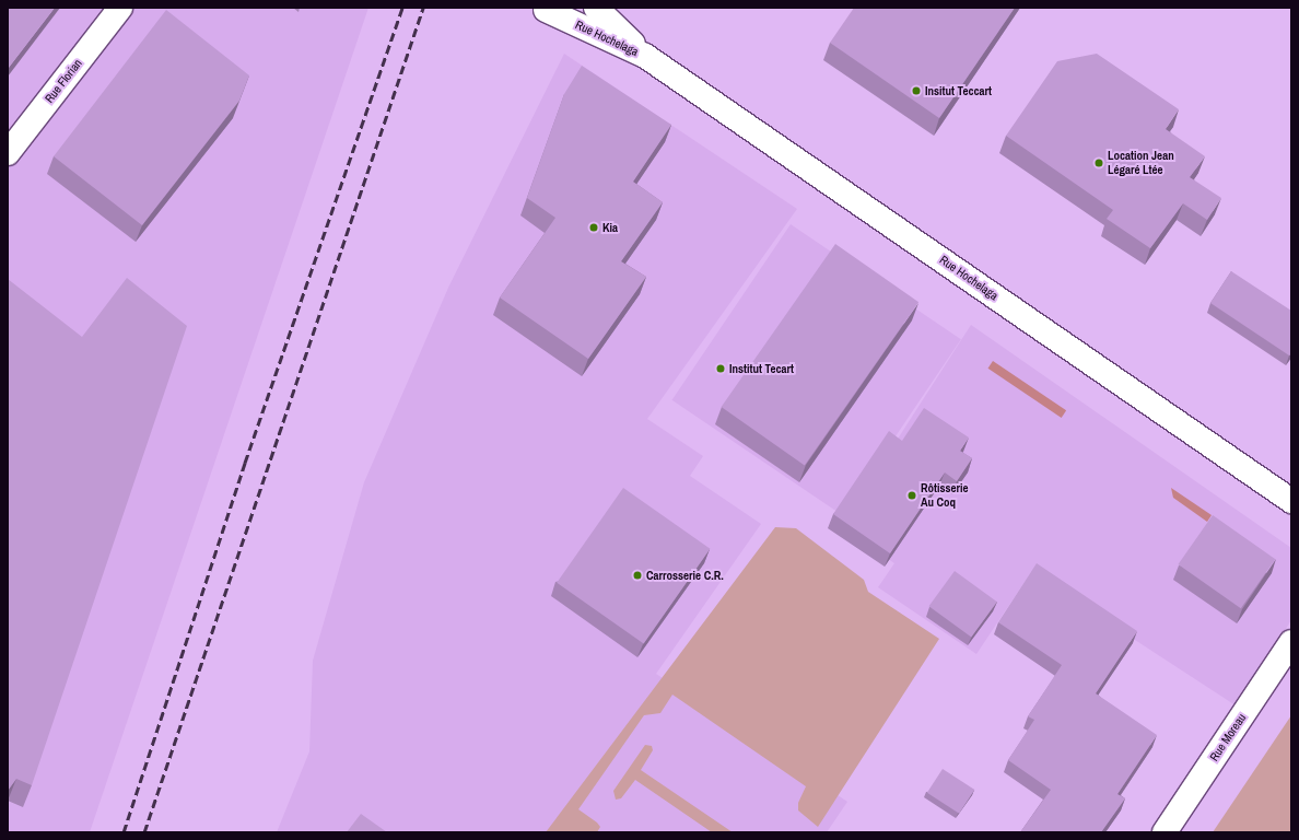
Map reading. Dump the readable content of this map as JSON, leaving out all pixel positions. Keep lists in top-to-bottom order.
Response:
{
  "streets": {
    "street": ["Rue Hochelaga", "Rue Florian", "Rue Moreau"]
  },
  "places": [
    "Insitut Teccart",
    "Location Jean Légaré Ltée",
    "Kia",
    "Institut Tecart",
    "Rôtisserie Au Coq",
    "Carrosserie C.R."
  ]
}
